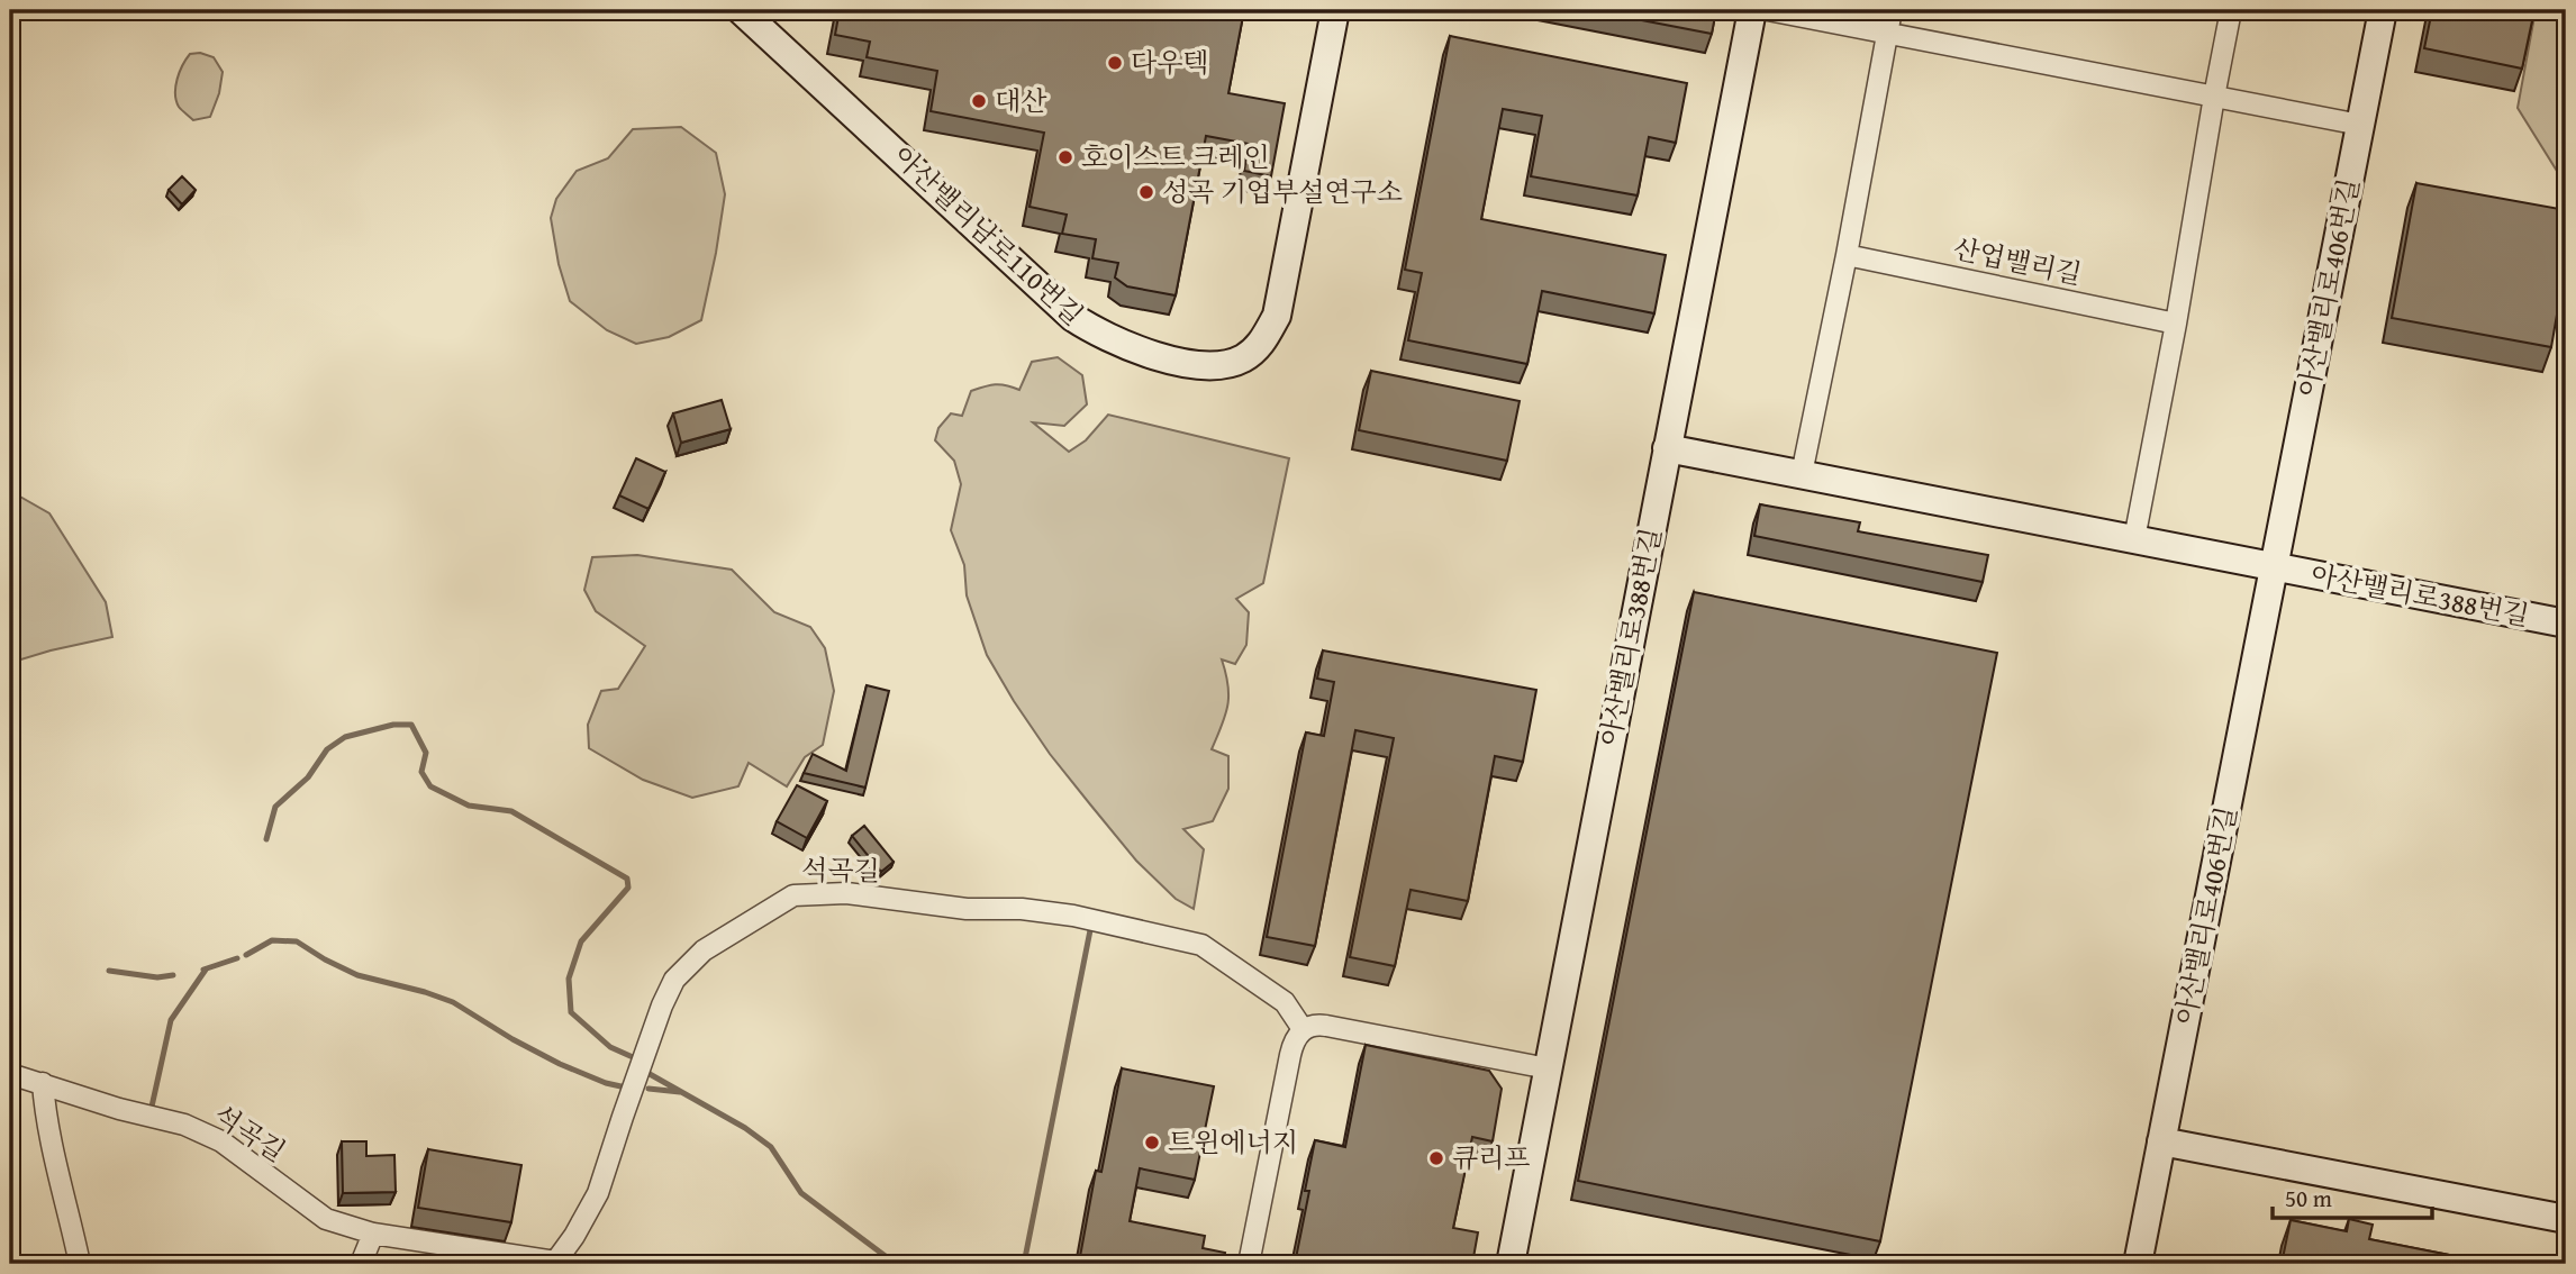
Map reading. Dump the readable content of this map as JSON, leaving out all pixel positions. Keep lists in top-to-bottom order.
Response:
{
  "streets": {
    "street": [
      "아산밸리남로110번길",
      "산업밸리길",
      "아산밸리로406번길",
      "아산밸리로388번길",
      "석곡길"
    ]
  },
  "crossings": [
    ["아산밸리로406번길", "아산밸리로388번길"]
  ],
  "places": [
    "다우텍",
    "대산",
    "호이스트 크레인",
    "성곡 기업부설연구소",
    "트윈에너지",
    "큐리프"
  ],
  "scale_bar": "50 m"
}
